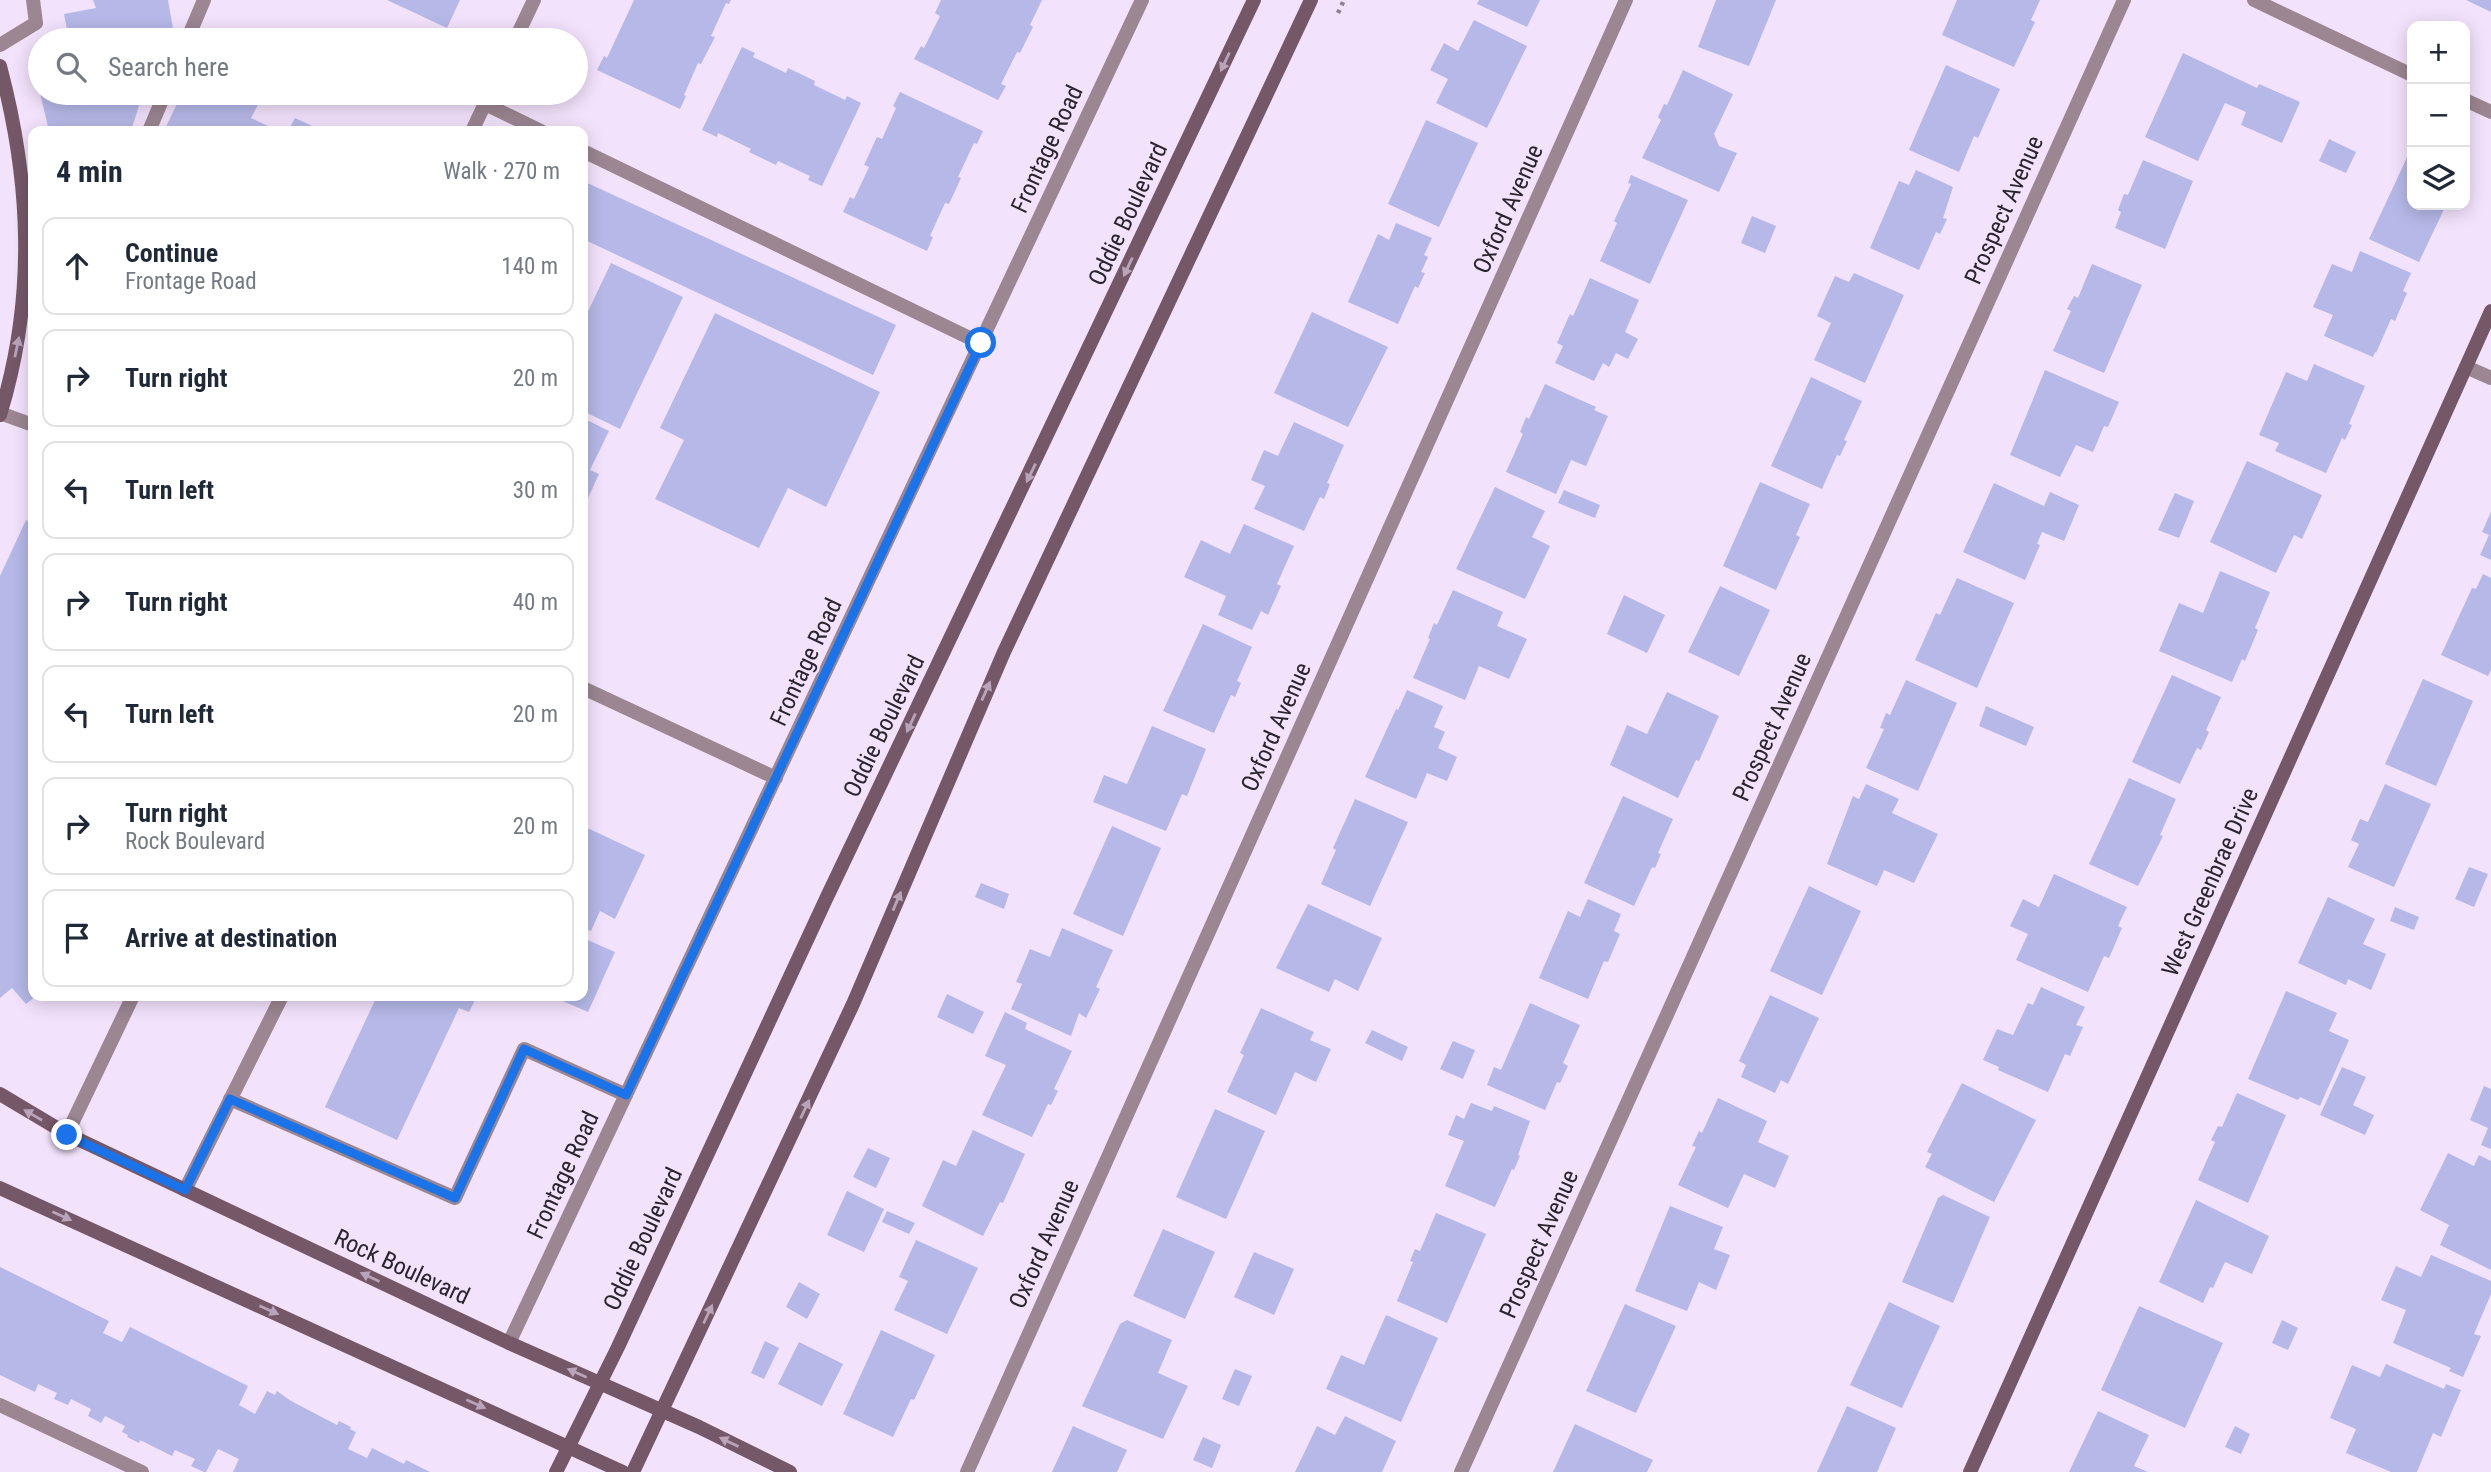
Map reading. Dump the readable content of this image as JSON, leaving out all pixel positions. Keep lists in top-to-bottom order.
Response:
{
  "streets": {
    "main road": ["Oddie Boulevard", "West Greenbrae Drive", "Rock Boulevard"],
    "street": ["Frontage Road", "Oxford Avenue", "Prospect Avenue"]
  },
  "crossings": [
    ["Frontage Road", "Rock Boulevard"],
    ["Oddie Boulevard", "Rock Boulevard"]
  ],
  "page": {
    "map_buttons": ["+", "−"],
    "search": "Search here",
    "heading": ["4 min", "Walk · 270 m"],
    "list": [
      ["Continue", "Frontage Road", "140 m"],
      ["Turn right", "20 m"],
      ["Turn left", "30 m"],
      ["Turn right", "40 m"],
      ["Turn left", "20 m"],
      ["Turn right", "Rock Boulevard", "20 m"],
      "Arrive at destination"
    ]
  }
}
